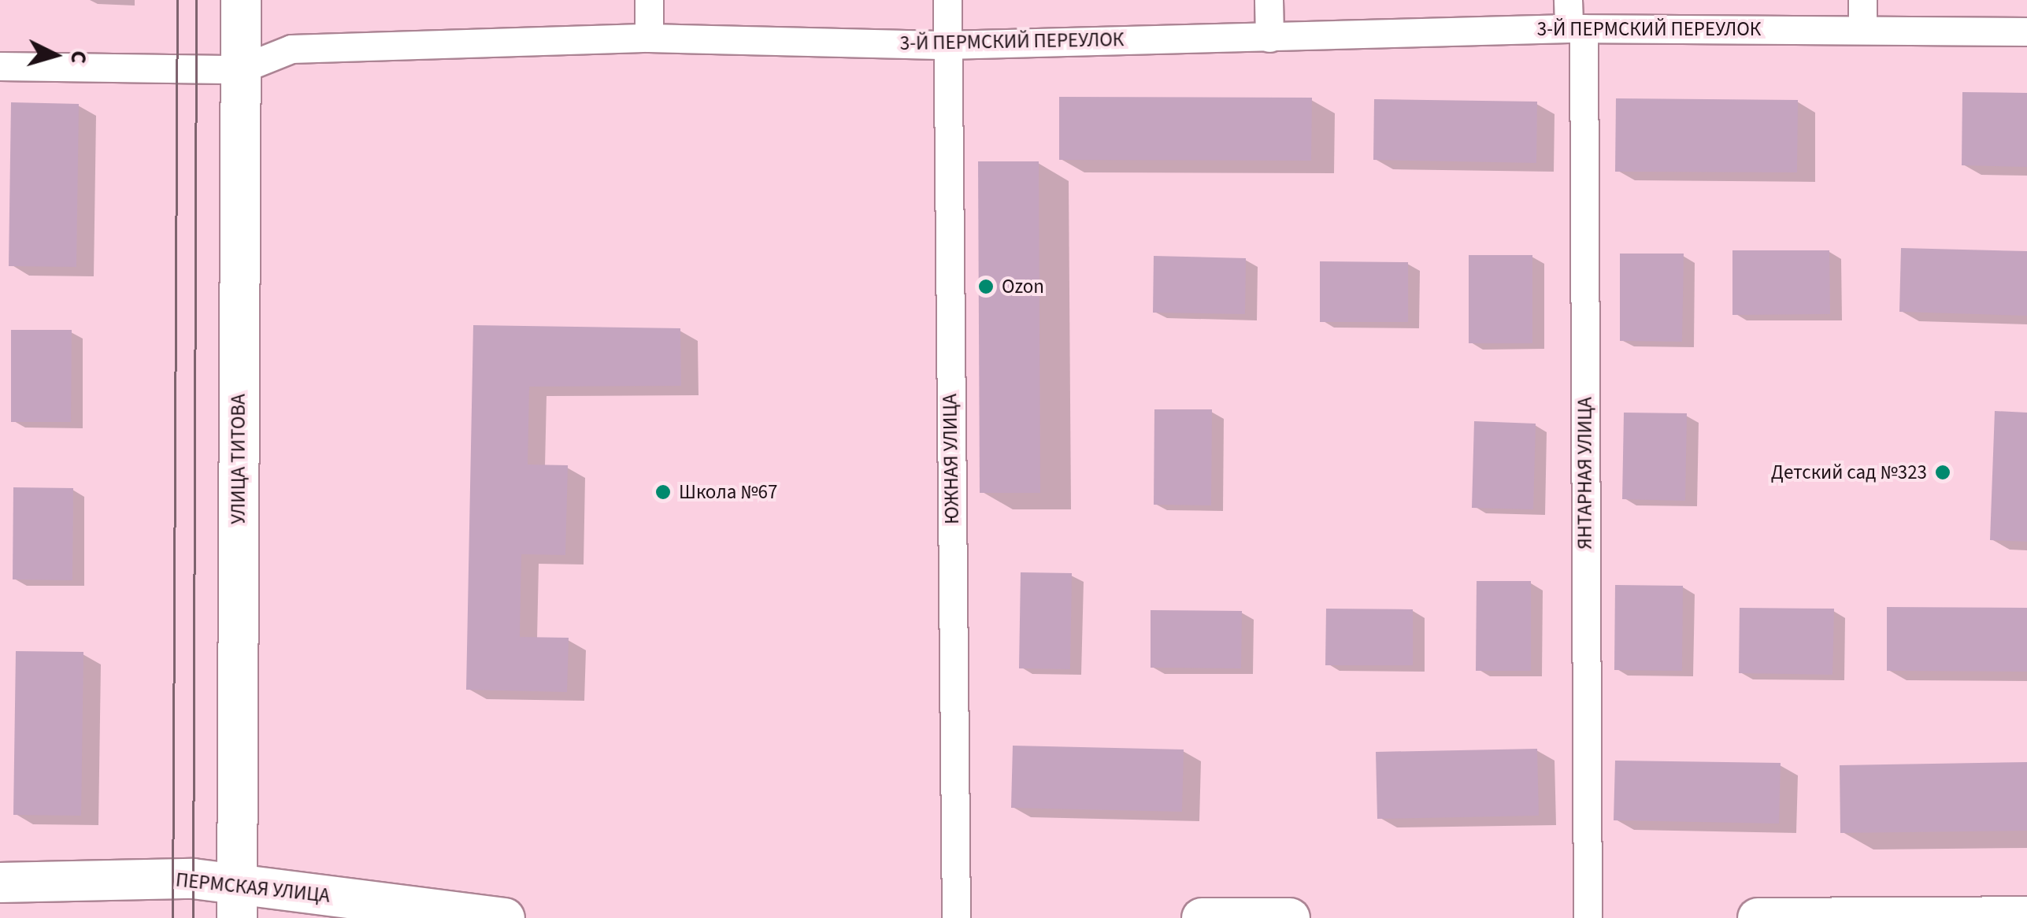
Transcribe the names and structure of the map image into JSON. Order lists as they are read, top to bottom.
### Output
{
  "streets": {
    "street": [
      "3-Й ПЕРМСКИЙ ПЕРЕУЛОК",
      "УЛИЦА ТИТОВА",
      "ЮЖНАЯ УЛИЦА",
      "ЯНТАРНАЯ УЛИЦА",
      "ПЕРМСКАЯ УЛИЦА"
    ]
  },
  "crossings": [
    ["3-Й ПЕРМСКИЙ ПЕРЕУЛОК", "УЛИЦА ТИТОВА"],
    ["3-Й ПЕРМСКИЙ ПЕРЕУЛОК", "ЮЖНАЯ УЛИЦА"],
    ["3-Й ПЕРМСКИЙ ПЕРЕУЛОК", "ЯНТАРНАЯ УЛИЦА"],
    ["УЛИЦА ТИТОВА", "ПЕРМСКАЯ УЛИЦА"]
  ],
  "places": ["Ozon", "Детский сад №323", "Школа №67"],
  "north": "right"
}
